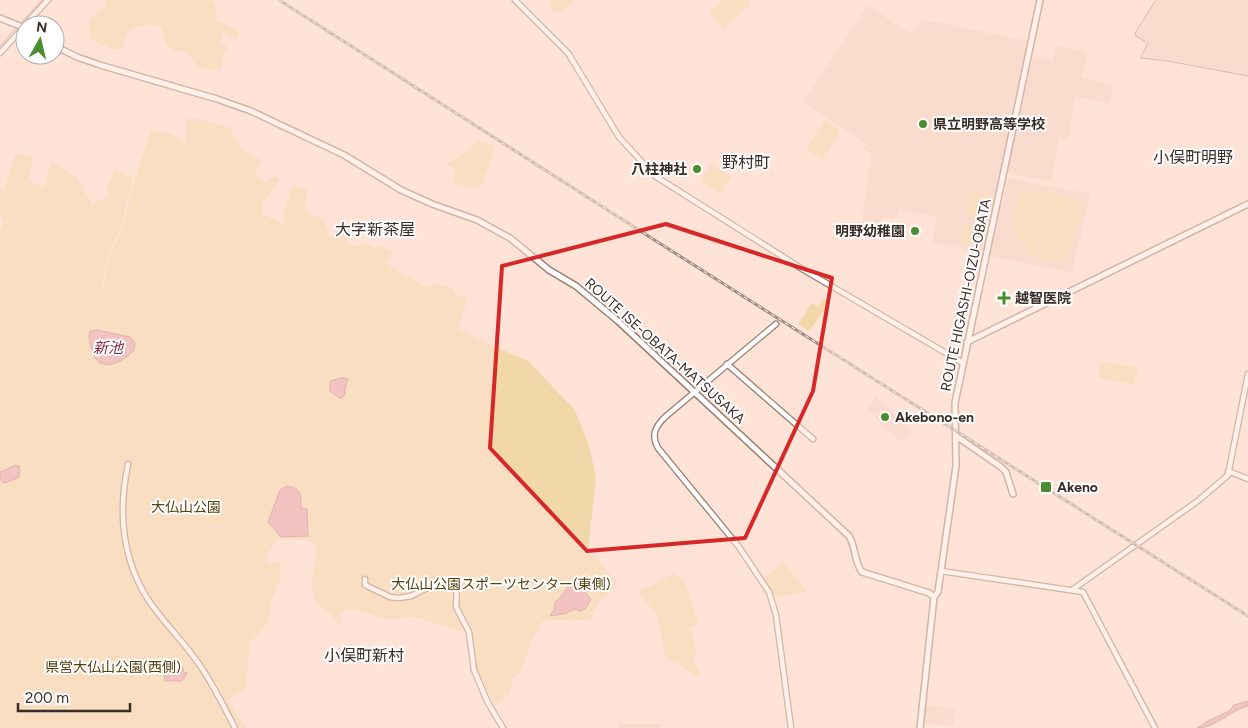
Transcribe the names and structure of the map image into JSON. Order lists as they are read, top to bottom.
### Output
{
  "streets": {
    "main road": ["ROUTE HIGASHI-OIZU-OBATA", "ROUTE ISE-OBATA-MATSUSAKA"]
  },
  "crossings": [
    ["ROUTE HIGASHI-OIZU-OBATA", "ROUTE ISE-OBATA-MATSUSAKA"]
  ],
  "districts": [
    "小俣町明野",
    "野村町",
    "大字新茶屋",
    "小俣町新村"
  ],
  "water": ["新池"],
  "parks": ["大仏山公園", "大仏山公園スポーツセンター(東側)", "県営大仏山公園(西側)"],
  "places": {
    "other": [
      "県立明野高等学校",
      "八柱神社",
      "明野幼稚園",
      "Akebono-en"
    ],
    "health": ["越智医院"],
    "transit": ["Akeno"]
  },
  "scale_bar": "200 m",
  "north": "top"
}
